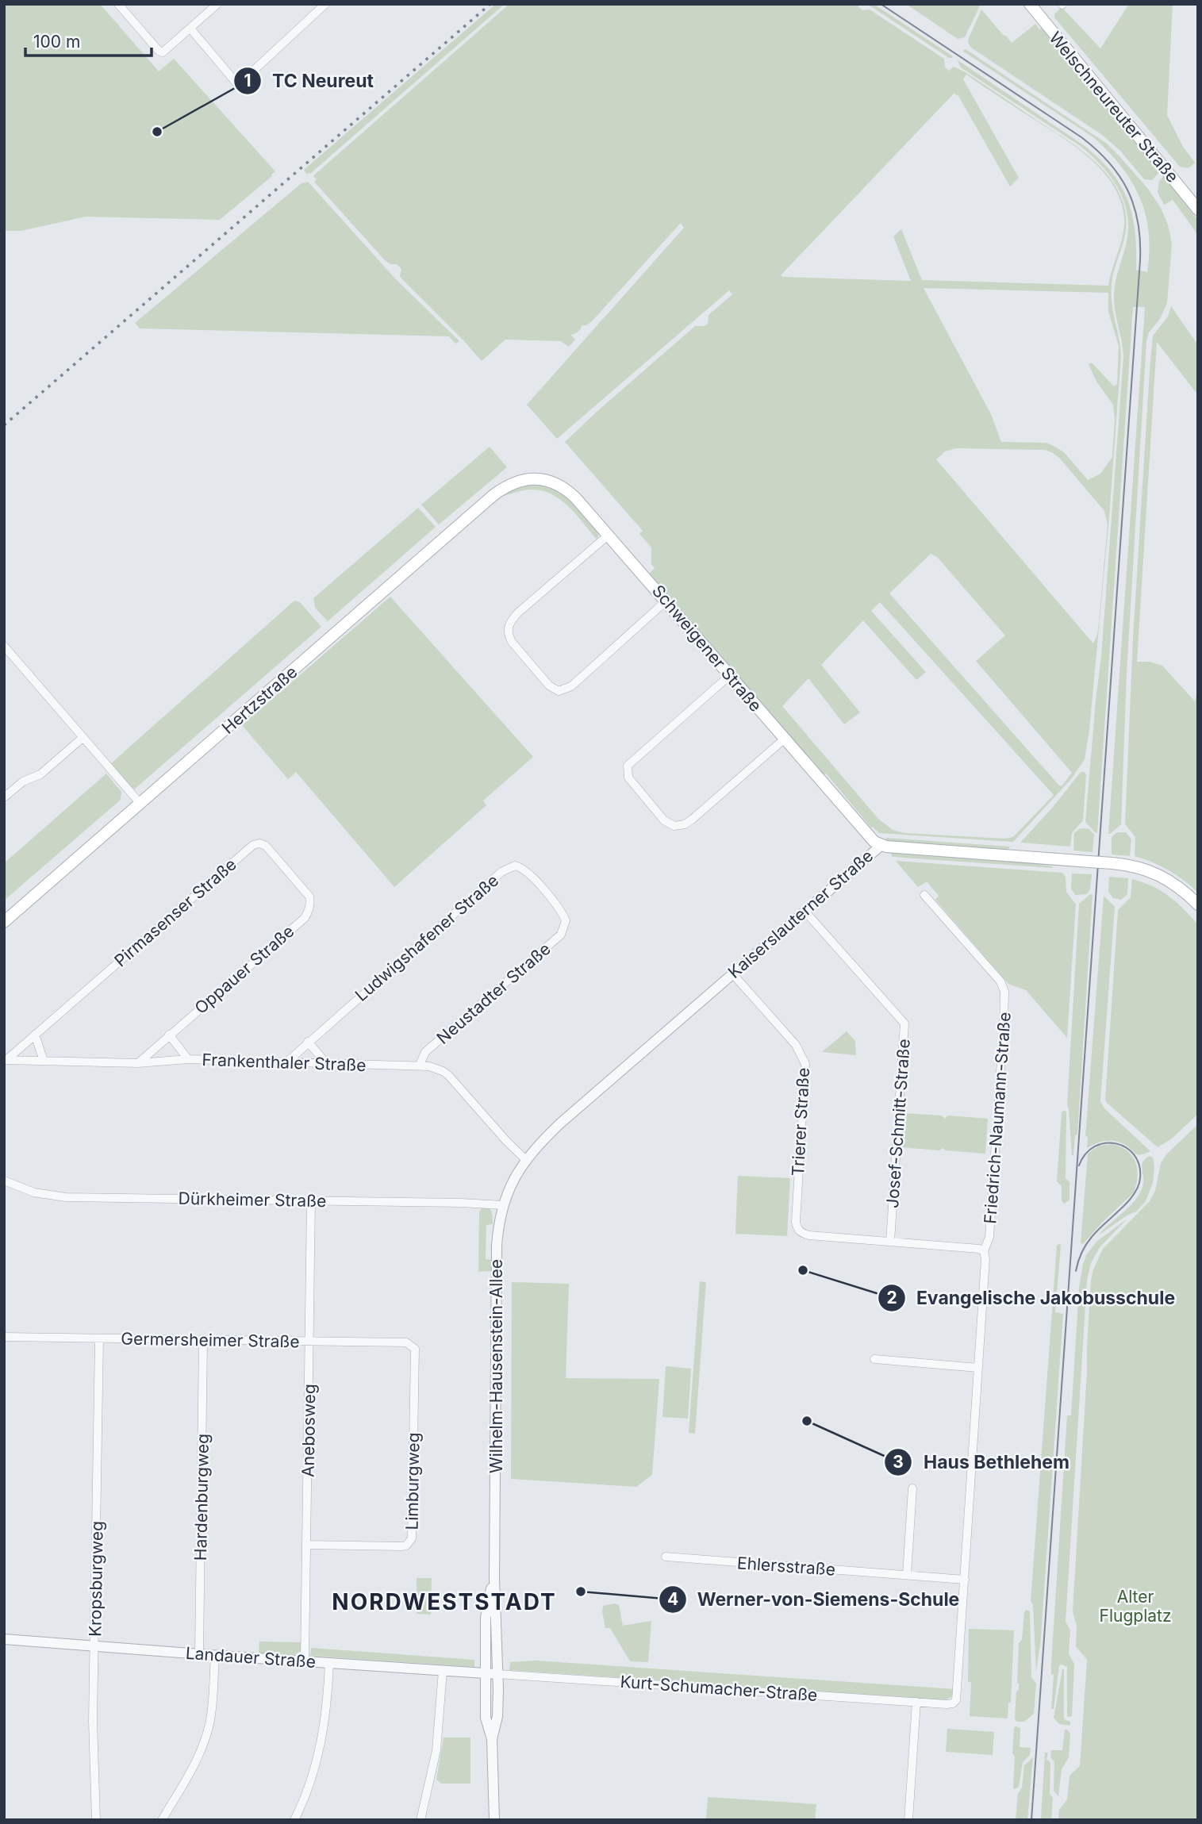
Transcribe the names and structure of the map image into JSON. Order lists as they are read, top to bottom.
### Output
{
  "streets": {
    "main road": [
      "Welschneureuter Straße",
      "Schweigener Straße",
      "Hertzstraße",
      "Kaiserslauterner Straße"
    ],
    "street": [
      "Pirmasenser Straße",
      "Ludwigshafener Straße",
      "Oppauer Straße",
      "Neustadter Straße",
      "Frankenthaler Straße",
      "Friedrich-Naumann-Straße",
      "Trierer Straße",
      "Josef-Schmitt-Straße",
      "Dürkheimer Straße",
      "Germersheimer Straße",
      "Wilhelm-Hausenstein-Allee",
      "Anebosweg",
      "Limburgweg",
      "Hardenburgweg",
      "Ehlersstraße",
      "Kropsburgweg",
      "Landauer Straße",
      "Kurt-Schumacher-Straße"
    ]
  },
  "crossings": [
    ["Schweigener Straße", "Hertzstraße"],
    ["Schweigener Straße", "Kaiserslauterner Straße"],
    ["Pirmasenser Straße", "Oppauer Straße"],
    ["Pirmasenser Straße", "Frankenthaler Straße"],
    ["Kaiserslauterner Straße", "Frankenthaler Straße"],
    ["Kaiserslauterner Straße", "Trierer Straße"],
    ["Kaiserslauterner Straße", "Josef-Schmitt-Straße"],
    ["Kaiserslauterner Straße", "Wilhelm-Hausenstein-Allee"],
    ["Ludwigshafener Straße", "Neustadter Straße"],
    ["Ludwigshafener Straße", "Frankenthaler Straße"],
    ["Oppauer Straße", "Frankenthaler Straße"],
    ["Neustadter Straße", "Frankenthaler Straße"],
    ["Frankenthaler Straße", "Wilhelm-Hausenstein-Allee"],
    ["Friedrich-Naumann-Straße", "Ehlersstraße"],
    ["Friedrich-Naumann-Straße", "Kurt-Schumacher-Straße"],
    ["Trierer Straße", "Josef-Schmitt-Straße"],
    ["Dürkheimer Straße", "Wilhelm-Hausenstein-Allee"],
    ["Dürkheimer Straße", "Anebosweg"],
    ["Germersheimer Straße", "Anebosweg"],
    ["Germersheimer Straße", "Limburgweg"],
    ["Germersheimer Straße", "Hardenburgweg"],
    ["Germersheimer Straße", "Kropsburgweg"],
    ["Wilhelm-Hausenstein-Allee", "Landauer Straße"],
    ["Wilhelm-Hausenstein-Allee", "Kurt-Schumacher-Straße"],
    ["Anebosweg", "Limburgweg"],
    ["Anebosweg", "Landauer Straße"],
    ["Hardenburgweg", "Landauer Straße"],
    ["Kropsburgweg", "Landauer Straße"],
    ["Landauer Straße", "Kurt-Schumacher-Straße"]
  ],
  "districts": ["NORDWESTSTADT"],
  "parks": ["Alter Flugplatz"],
  "places": [
    "TC Neureut",
    "Evangelische Jakobusschule",
    "Haus Bethlehem",
    "Werner-von-Siemens-Schule"
  ],
  "scale_bar": "100 m"
}
